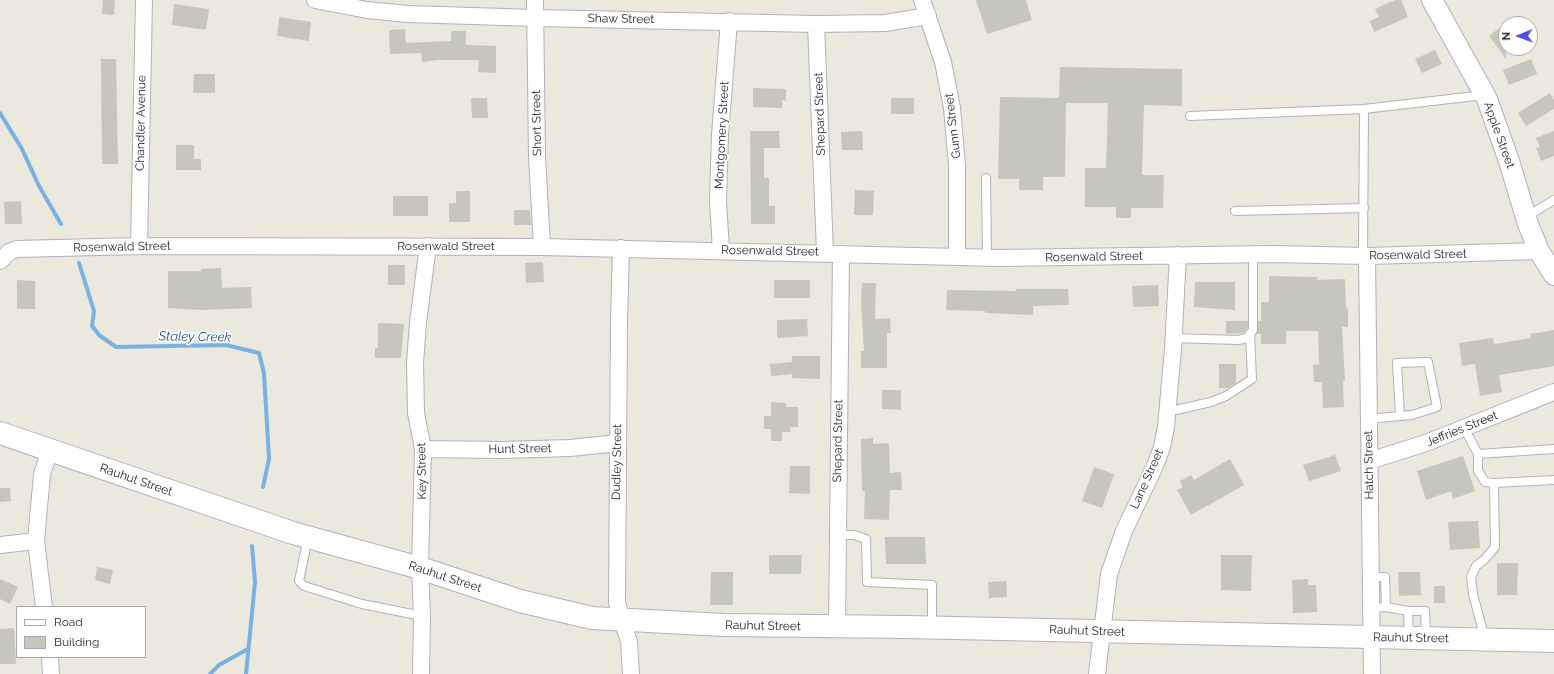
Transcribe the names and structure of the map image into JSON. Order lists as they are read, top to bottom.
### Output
{
  "streets": {
    "main road": ["Rauhut Street"],
    "street": [
      "Shaw Street",
      "Shepard Street",
      "Chandler Avenue",
      "Short Street",
      "Gunn Street",
      "Montgomery Street",
      "Apple Street",
      "Rosenwald Street",
      "Jeffries Street",
      "Hunt Street",
      "Dudley Street",
      "Hatch Street",
      "Key Street",
      "Lane Street"
    ]
  },
  "crossings": [
    ["Shaw Street", "Shepard Street"],
    ["Shaw Street", "Short Street"],
    ["Shaw Street", "Gunn Street"],
    ["Shaw Street", "Montgomery Street"],
    ["Shepard Street", "Rosenwald Street"],
    ["Shepard Street", "Rauhut Street"],
    ["Chandler Avenue", "Rosenwald Street"],
    ["Short Street", "Rosenwald Street"],
    ["Gunn Street", "Rosenwald Street"],
    ["Montgomery Street", "Rosenwald Street"],
    ["Apple Street", "Rosenwald Street"],
    ["Rosenwald Street", "Dudley Street"],
    ["Rosenwald Street", "Hatch Street"],
    ["Rosenwald Street", "Key Street"],
    ["Rosenwald Street", "Lane Street"],
    ["Jeffries Street", "Hatch Street"],
    ["Hunt Street", "Dudley Street"],
    ["Hunt Street", "Key Street"],
    ["Dudley Street", "Rauhut Street"],
    ["Hatch Street", "Rauhut Street"],
    ["Key Street", "Rauhut Street"],
    ["Lane Street", "Rauhut Street"]
  ],
  "water": ["Staley Creek"],
  "legend": ["Road", "Building"],
  "north": "left"
}
